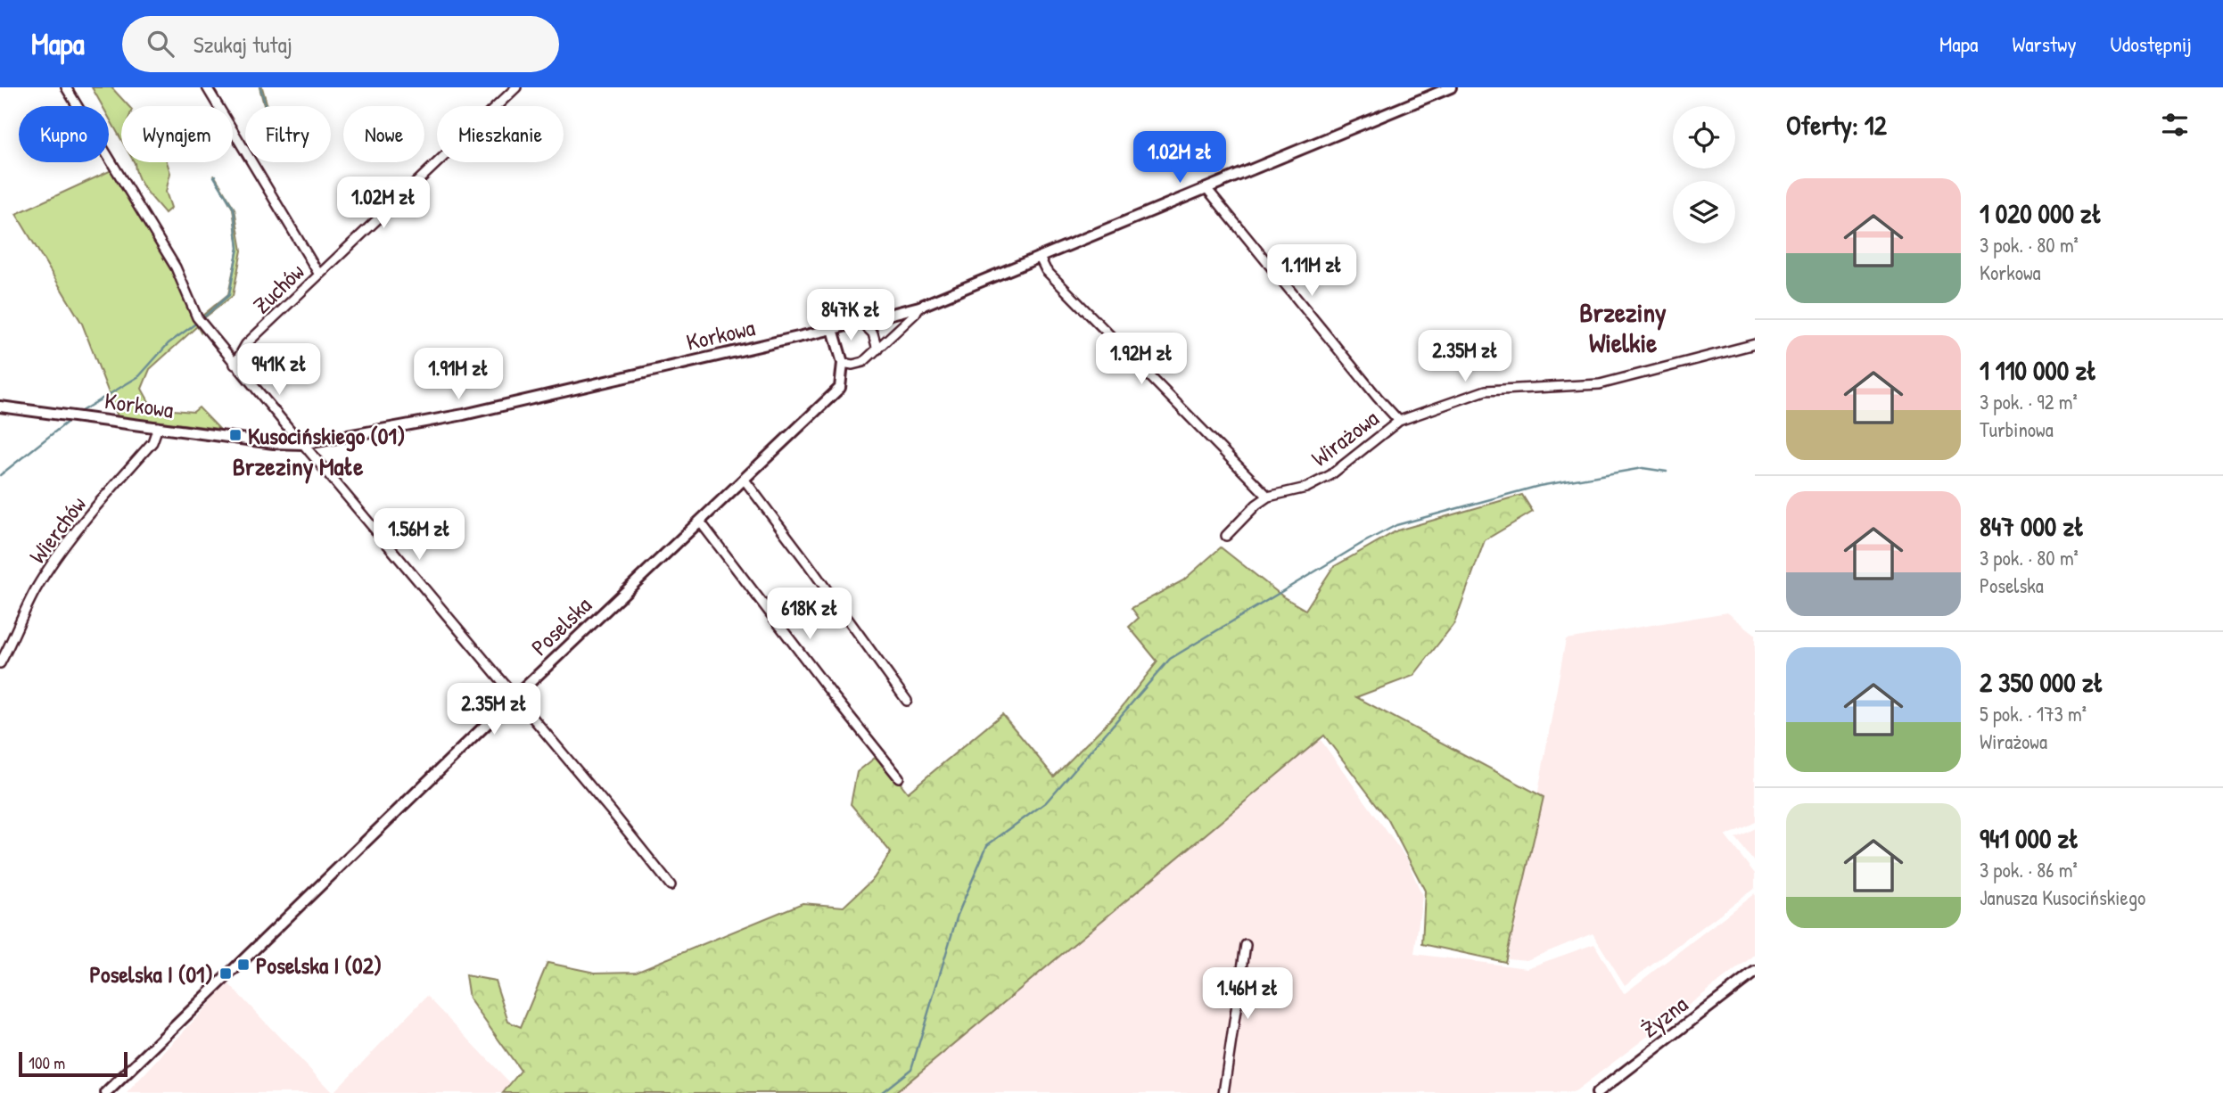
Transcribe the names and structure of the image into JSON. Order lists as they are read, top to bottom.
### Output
{
  "streets": {
    "street": [
      "Zuchów",
      "Korkowa",
      "Wirażowa",
      "Wierchów",
      "Poselska",
      "Żyzna"
    ]
  },
  "crossings": [
    ["Korkowa", "Wierchów"],
    ["Korkowa", "Poselska"]
  ],
  "districts": ["Brzeziny Wielkie", "Brzeziny Małe"],
  "places": {
    "transit": ["Kusocińskiego (01)", "Poselska I (02)", "Poselska I (01)"]
  },
  "scale_bar": "100 m",
  "page": {
    "header": "Mapa",
    "search": "Szukaj tutaj",
    "nav": ["Mapa", "Warstwy", "Udostępnij"],
    "heading": "Oferty: 12",
    "chip": [
      "Kupno",
      "Wynajem",
      "Filtry",
      "Nowe",
      "Mieszkanie"
    ],
    "price": [
      "1.02M zł",
      "1.02M zł",
      "1.11M zł",
      "847K zł",
      "2.35M zł",
      "1.92M zł",
      "941K zł",
      "1.91M zł",
      "1.56M zł",
      "618K zł",
      "2.35M zł",
      "1.46M zł"
    ],
    "list": [
      {
        "name": "1 020 000 zł",
        "note": "3 pok. · 80 m² · Korkowa"
      },
      {
        "name": "1 110 000 zł",
        "note": "3 pok. · 92 m² · Turbinowa"
      },
      {
        "name": "847 000 zł",
        "note": "3 pok. · 80 m² · Poselska"
      },
      {
        "name": "2 350 000 zł",
        "note": "5 pok. · 173 m² · Wirażowa"
      },
      {
        "name": "941 000 zł",
        "note": "3 pok. · 86 m² · Janusza Kusocińskiego"
      }
    ],
    "scale": "100 m"
  }
}
